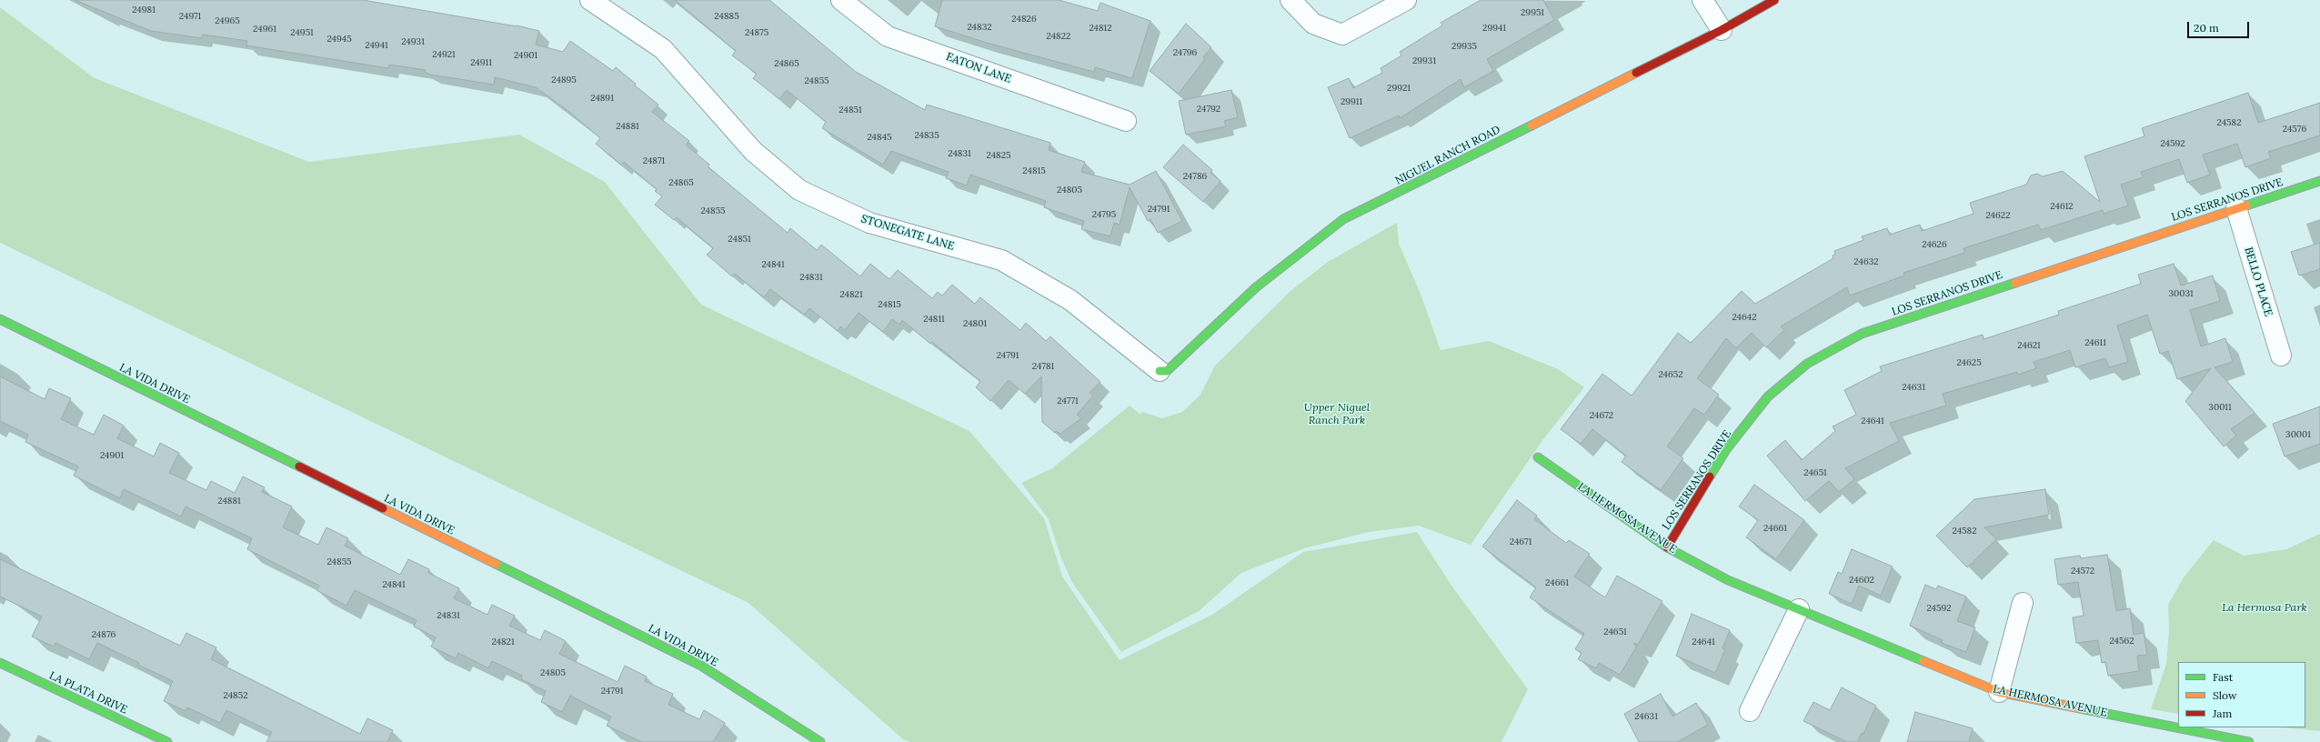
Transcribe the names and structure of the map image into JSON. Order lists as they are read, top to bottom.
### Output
{
  "streets": {
    "street": [
      "EATON LANE",
      "NIGUEL RANCH ROAD",
      "LOS SERRANOS DRIVE",
      "STONEGATE LANE",
      "BELLO PLACE",
      "LA VIDA DRIVE",
      "LA HERMOSA AVENUE",
      "LA PLATA DRIVE"
    ]
  },
  "crossings": [
    ["NIGUEL RANCH ROAD", "STONEGATE LANE"],
    ["LOS SERRANOS DRIVE", "BELLO PLACE"],
    ["LOS SERRANOS DRIVE", "LA HERMOSA AVENUE"]
  ],
  "parks": ["Upper Niguel Ranch Park", "La Hermosa Park"],
  "house_numbers": [
    "24981",
    "29951",
    "24971",
    "24885",
    "24826",
    "24965",
    "24832",
    "24812",
    "29941",
    "24961",
    "24951",
    "24875",
    "24822",
    "24945",
    "24931",
    "24941",
    "29935",
    "24796",
    "24921",
    "24901",
    "29931",
    "24911",
    "24865",
    "24895",
    "24855",
    "29921",
    "24891",
    "29911",
    "24792",
    "24851",
    "24582",
    "24881",
    "24576",
    "24835",
    "24845",
    "24592",
    "24831",
    "24825",
    "24871",
    "24815",
    "24786",
    "24865",
    "24805",
    "24612",
    "24791",
    "24855",
    "24795",
    "24622",
    "24851",
    "24626",
    "24632",
    "24841",
    "24831",
    "30031",
    "24821",
    "24815",
    "24642",
    "24811",
    "24801",
    "24611",
    "24621",
    "24791",
    "24625",
    "24781",
    "24652",
    "24631",
    "24771",
    "30011",
    "24672",
    "24641",
    "30001",
    "24901",
    "24651",
    "24881",
    "24661",
    "24582",
    "24671",
    "24855",
    "24572",
    "24602",
    "24661",
    "24841",
    "24592",
    "24831",
    "24651",
    "24876",
    "24562",
    "24821",
    "24641",
    "24805",
    "24791",
    "24852",
    "24631"
  ],
  "legend": ["Fast", "Slow", "Jam"],
  "scale_bar": "20 m"
}
